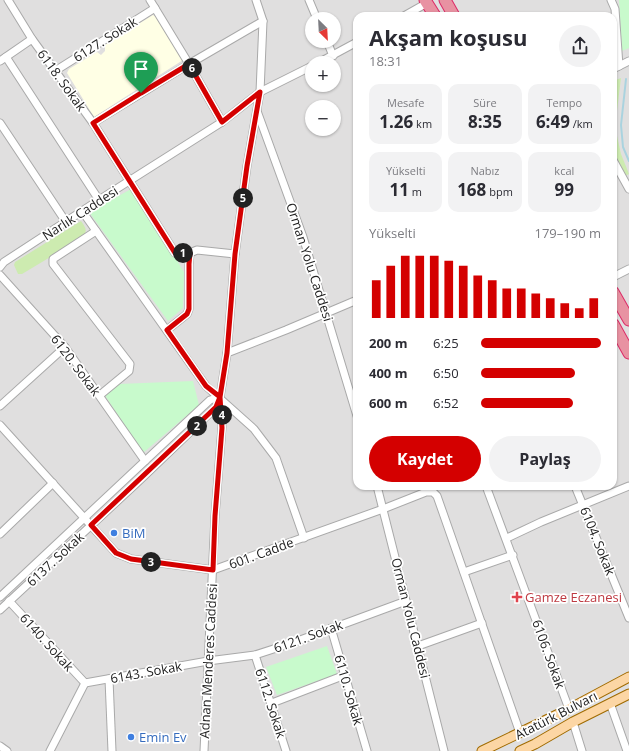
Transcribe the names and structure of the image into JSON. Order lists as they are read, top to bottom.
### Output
{
  "streets": {
    "main road": ["Atatürk Bulvarı"],
    "street": [
      "6127. Sokak",
      "6118. Sokak",
      "Narlık Caddesi",
      "Orman Yolu Caddesi",
      "6120. Sokak",
      "6104. Sokak",
      "601. Cadde",
      "6137. Sokak",
      "6121. Sokak",
      "6140. Sokak",
      "6106. Sokak",
      "Adnan Menderes Caddesi",
      "6143. Sokak",
      "6110. Sokak",
      "6112. Sokak"
    ]
  },
  "crossings": [
    ["6127. Sokak", "6118. Sokak"],
    ["6118. Sokak", "Narlık Caddesi"],
    ["Narlık Caddesi", "Adnan Menderes Caddesi"],
    ["Orman Yolu Caddesi", "601. Cadde"],
    ["Orman Yolu Caddesi", "6121. Sokak"],
    ["Orman Yolu Caddesi", "Adnan Menderes Caddesi"],
    ["6120. Sokak", "6137. Sokak"],
    ["601. Cadde", "6137. Sokak"],
    ["601. Cadde", "Adnan Menderes Caddesi"],
    ["6137. Sokak", "6140. Sokak"],
    ["6137. Sokak", "Adnan Menderes Caddesi"],
    ["6121. Sokak", "Adnan Menderes Caddesi"],
    ["6121. Sokak", "6143. Sokak"],
    ["6121. Sokak", "6110. Sokak"],
    ["6121. Sokak", "6112. Sokak"],
    ["6140. Sokak", "6143. Sokak"],
    ["6106. Sokak", "Atatürk Bulvarı"],
    ["Adnan Menderes Caddesi", "6143. Sokak"]
  ],
  "places": {
    "other": ["BiM", "Emin Ev"],
    "health": ["Gamze Eczanesi"]
  },
  "north": "bottom right",
  "page": {
    "map_buttons": ["+", "−"],
    "heading": ["Akşam koşusu", "18:31"],
    "pins": [
      "6",
      "5",
      "1",
      "4",
      "2",
      "3"
    ],
    "stats": [
      ["Mesafe", "1.26 km"],
      ["Süre", "8:35"],
      ["Tempo", "6:49 /km"],
      ["Yükselti", "11 m"],
      ["Nabız", "168 bpm"],
      ["kcal", "99"]
    ],
    "chart": ["Yükselti", "179–190 m"],
    "list": [
      {
        "name": "200 m",
        "note": "6:25"
      },
      {
        "name": "400 m",
        "note": "6:50"
      },
      {
        "name": "600 m",
        "note": "6:52"
      }
    ],
    "buttons": ["Kaydet", "Paylaş"]
  }
}
